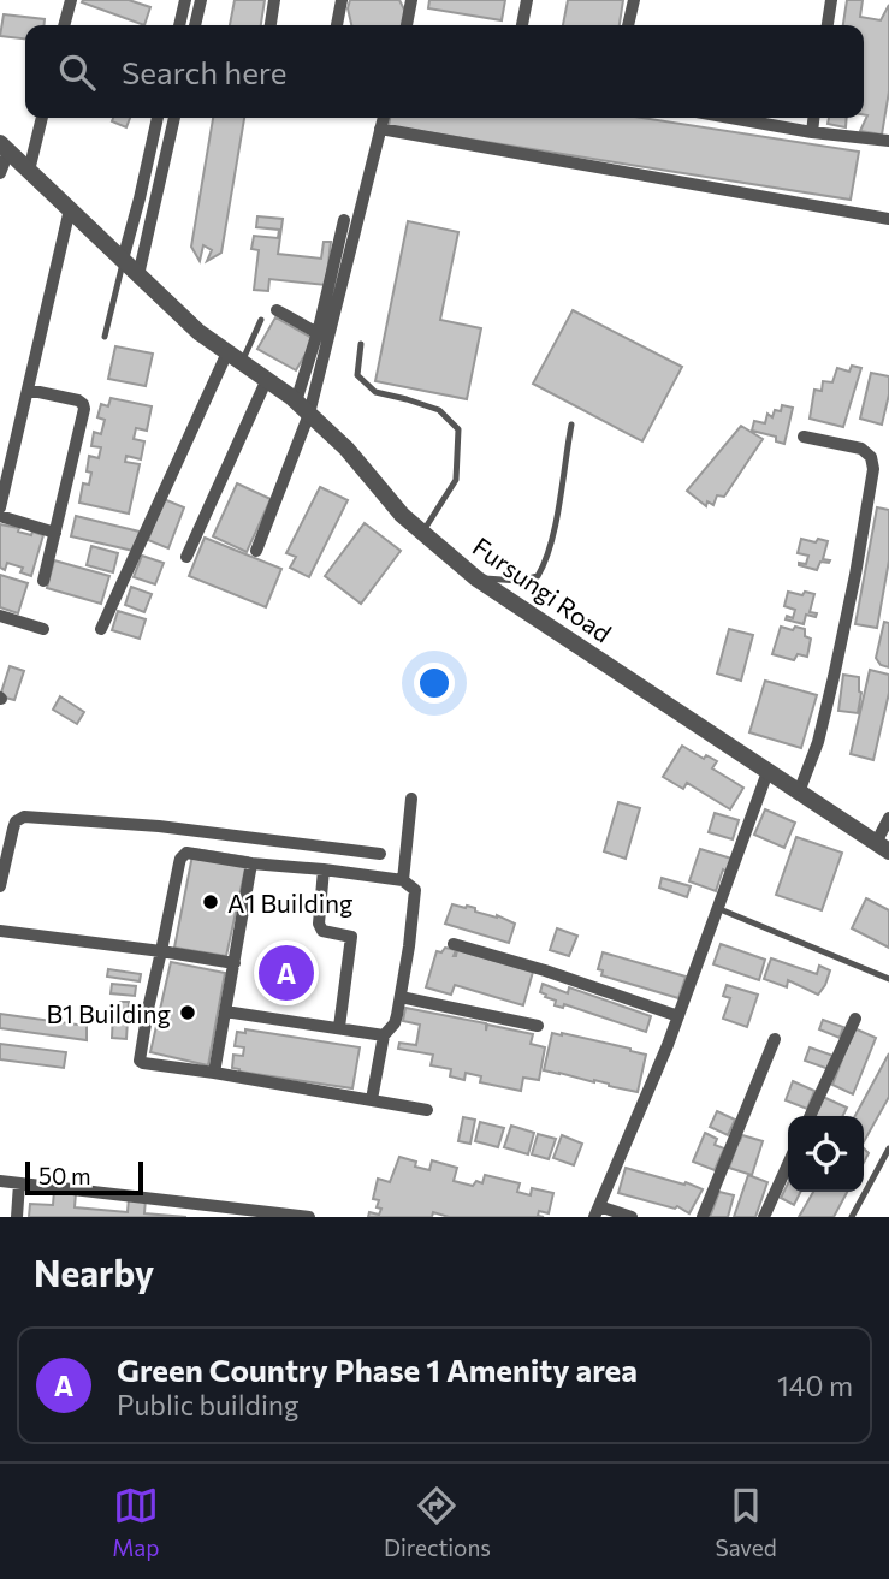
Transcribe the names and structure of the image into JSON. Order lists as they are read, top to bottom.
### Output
{
  "streets": {
    "street": ["Fursungi Road"]
  },
  "places": ["A1 Building", "B1 Building"],
  "scale_bar": "50 m",
  "page": {
    "search": "Search here",
    "pins": "A",
    "scale": "50 m",
    "heading": "Nearby",
    "list": [
      {
        "mark": "A",
        "name": "Green Country Phase 1 Amenity area",
        "note": "Public building",
        "value": "140 m"
      }
    ],
    "nav": ["Map", "Directions", "Saved"]
  }
}
